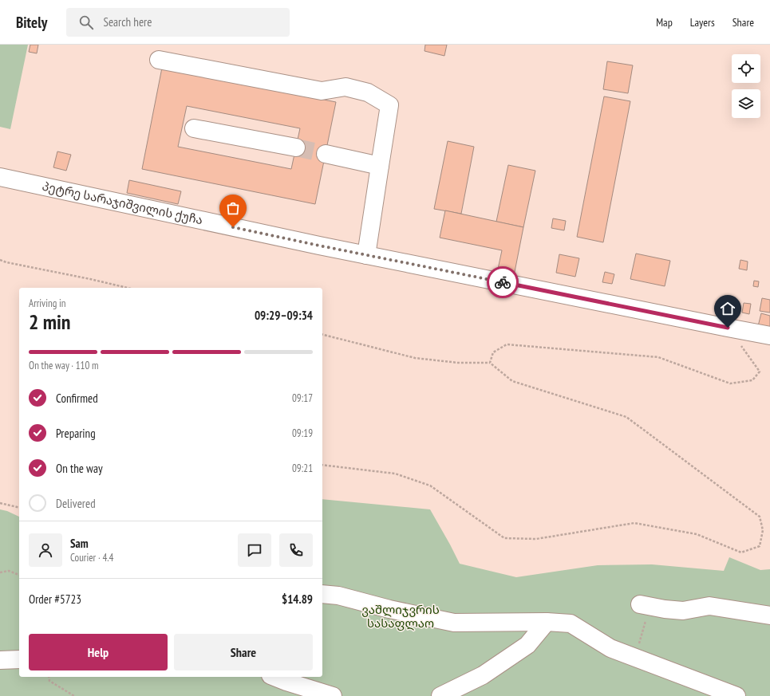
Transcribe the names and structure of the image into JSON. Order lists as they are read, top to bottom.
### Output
{
  "streets": {
    "lane": ["პეტრე სარაჯიშვილის ქუჩა"]
  },
  "parks": ["ვაშლიჯვრის სასაფლაო"],
  "page": {
    "header": "Bitely",
    "search": "Search here",
    "nav": ["Map", "Layers", "Share"],
    "heading": ["2 min", "Arriving in", "09:29–09:34"],
    "panel": [
      "Sam",
      "Courier · 4.4",
      "Order #5723",
      "$14.89"
    ],
    "bar": "On the way · 110 m",
    "list": [
      ["Confirmed", "09:17"],
      ["Preparing", "09:19"],
      ["On the way", "09:21"],
      "Delivered"
    ],
    "buttons": ["Help", "Share"]
  }
}
